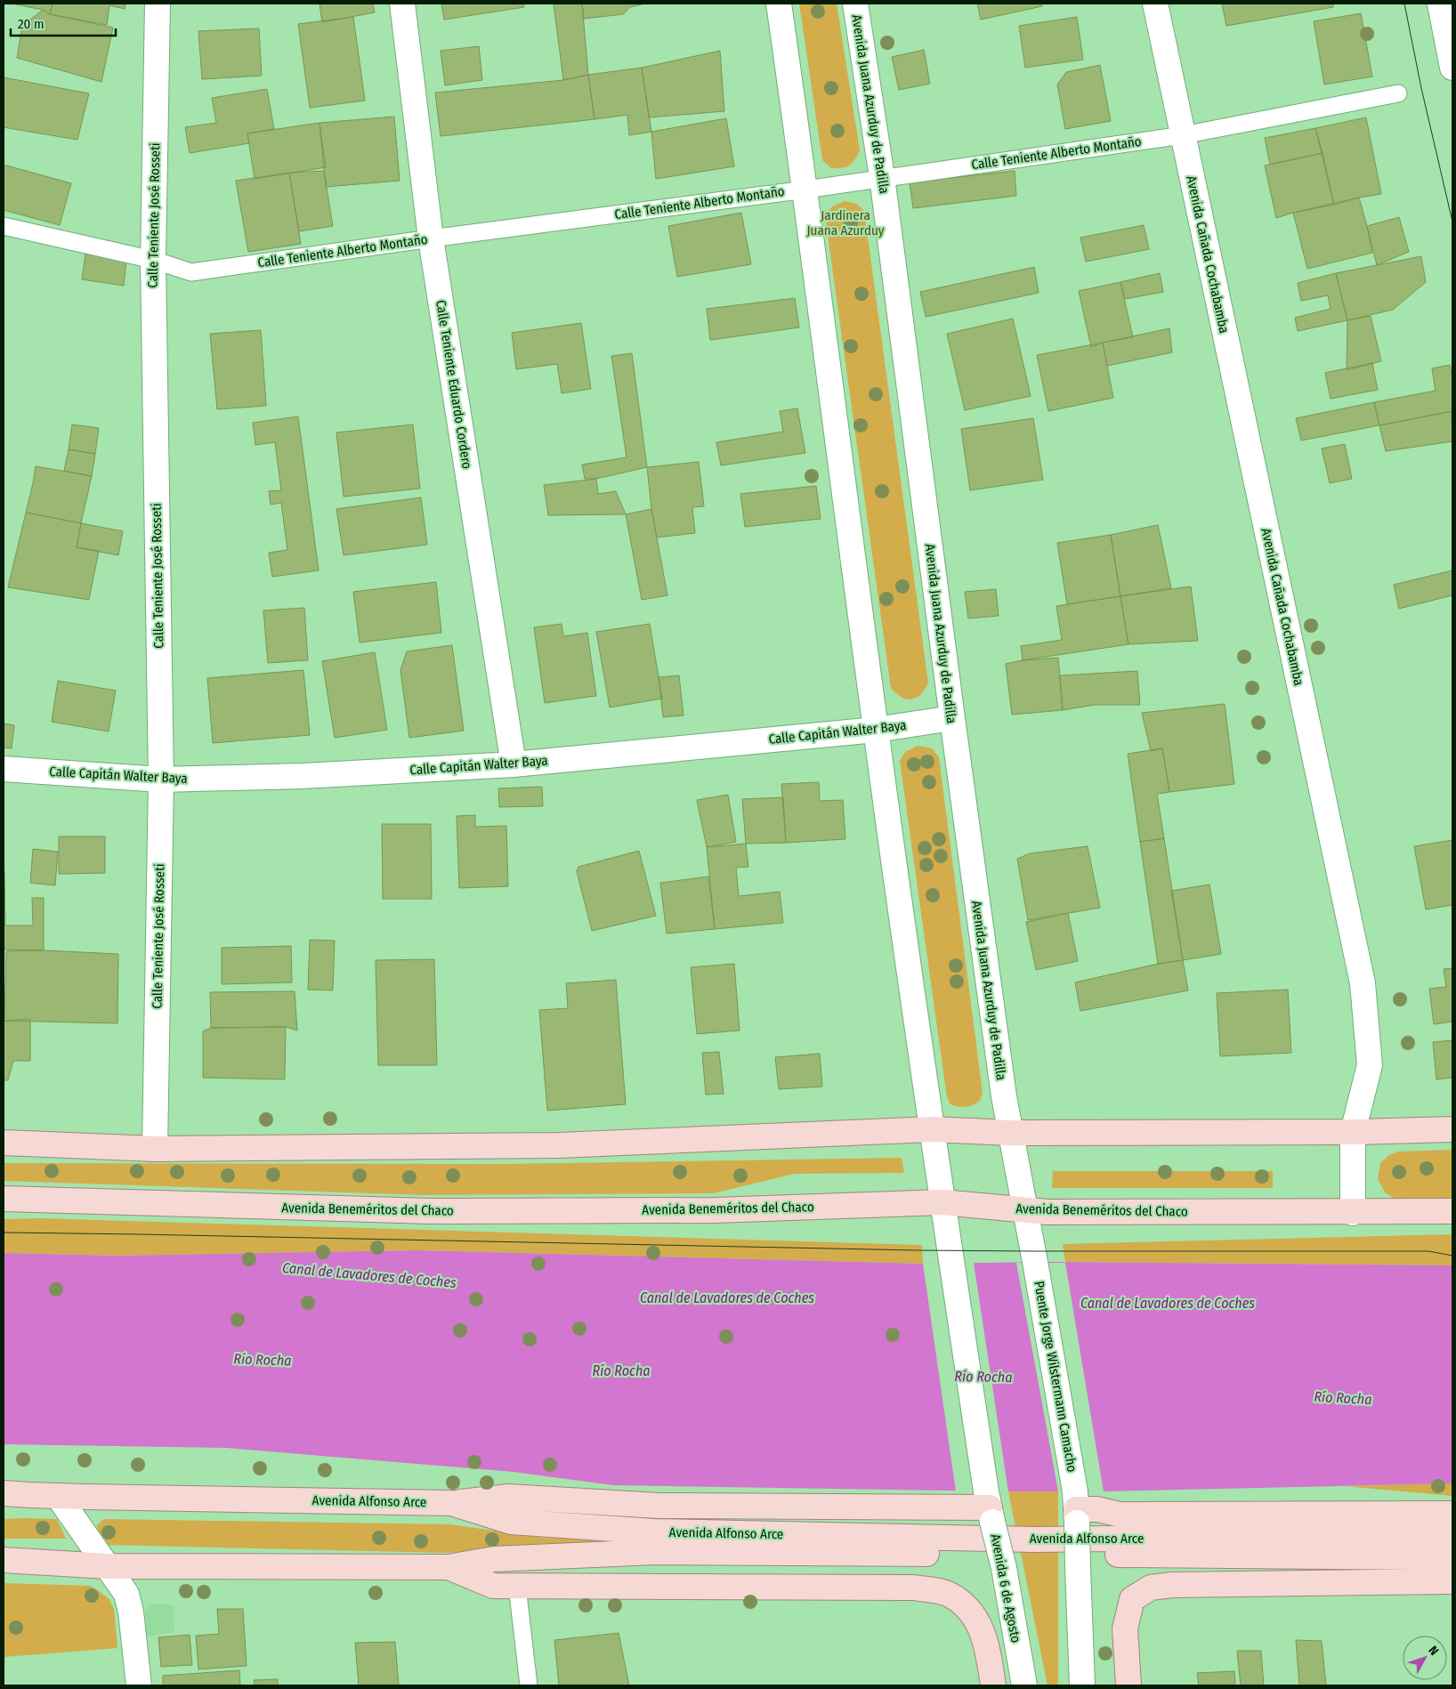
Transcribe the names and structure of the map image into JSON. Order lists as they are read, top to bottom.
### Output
{
  "streets": {
    "main road": ["Avenida Beneméritos del Chaco", "Avenida Alfonso Arce"],
    "street": [
      "Avenida Juana Azurduy de Padilla",
      "Calle Teniente José Rosseti",
      "Avenida Cañada Cochabamba",
      "Calle Teniente Eduardo Cordero",
      "Calle Capitán Walter Baya",
      "Puente Jorge Wilstermann Camacho",
      "Avenida 6 de Agosto"
    ],
    "lane": ["Calle Teniente Alberto Montaño"]
  },
  "crossings": [
    ["Avenida Juana Azurduy de Padilla", "Calle Teniente Alberto Montaño"],
    ["Avenida Juana Azurduy de Padilla", "Calle Capitán Walter Baya"],
    ["Avenida Juana Azurduy de Padilla", "Avenida Beneméritos del Chaco"],
    ["Avenida Juana Azurduy de Padilla", "Puente Jorge Wilstermann Camacho"],
    ["Calle Teniente Alberto Montaño", "Calle Teniente José Rosseti"],
    ["Calle Teniente Alberto Montaño", "Avenida Cañada Cochabamba"],
    ["Calle Teniente Alberto Montaño", "Calle Teniente Eduardo Cordero"],
    ["Calle Teniente José Rosseti", "Calle Capitán Walter Baya"],
    ["Avenida Cañada Cochabamba", "Avenida Beneméritos del Chaco"],
    ["Calle Teniente Eduardo Cordero", "Calle Capitán Walter Baya"]
  ],
  "water": ["Canal de Lavadores de Coches", "Río Rocha"],
  "parks": ["Jardinera Juana Azurduy"],
  "scale_bar": "20 m",
  "north": "top right"
}
